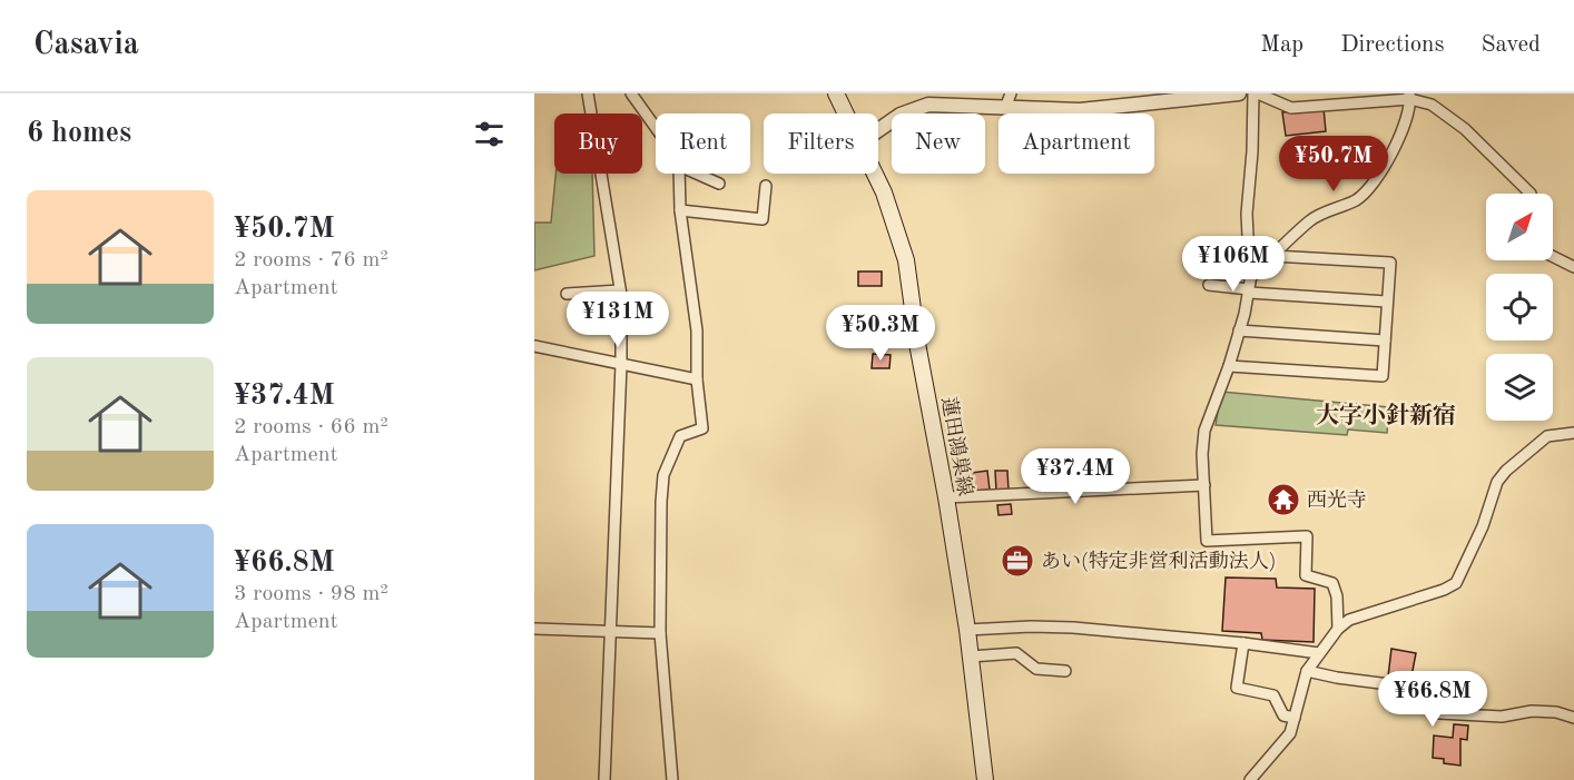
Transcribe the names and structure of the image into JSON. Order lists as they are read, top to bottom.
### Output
{
  "streets": {
    "main road": ["蓮田鴻巣線"]
  },
  "districts": ["大字小針新宿"],
  "places": {
    "temple": ["西光寺"],
    "office": ["あい(特定非営利活動法人)"]
  },
  "north": "top right",
  "page": {
    "header": "Casavia",
    "nav": ["Map", "Directions", "Saved"],
    "heading": "6 homes",
    "chip": [
      "Buy",
      "Rent",
      "Filters",
      "New",
      "Apartment"
    ],
    "price": [
      "¥50.7M",
      "¥106M",
      "¥131M",
      "¥50.3M",
      "¥37.4M",
      "¥66.8M"
    ],
    "list": [
      {
        "name": "¥50.7M",
        "note": "2 rooms · 76 m² · Apartment"
      },
      {
        "name": "¥37.4M",
        "note": "2 rooms · 66 m² · Apartment"
      },
      {
        "name": "¥66.8M",
        "note": "3 rooms · 98 m² · Apartment"
      }
    ]
  }
}
